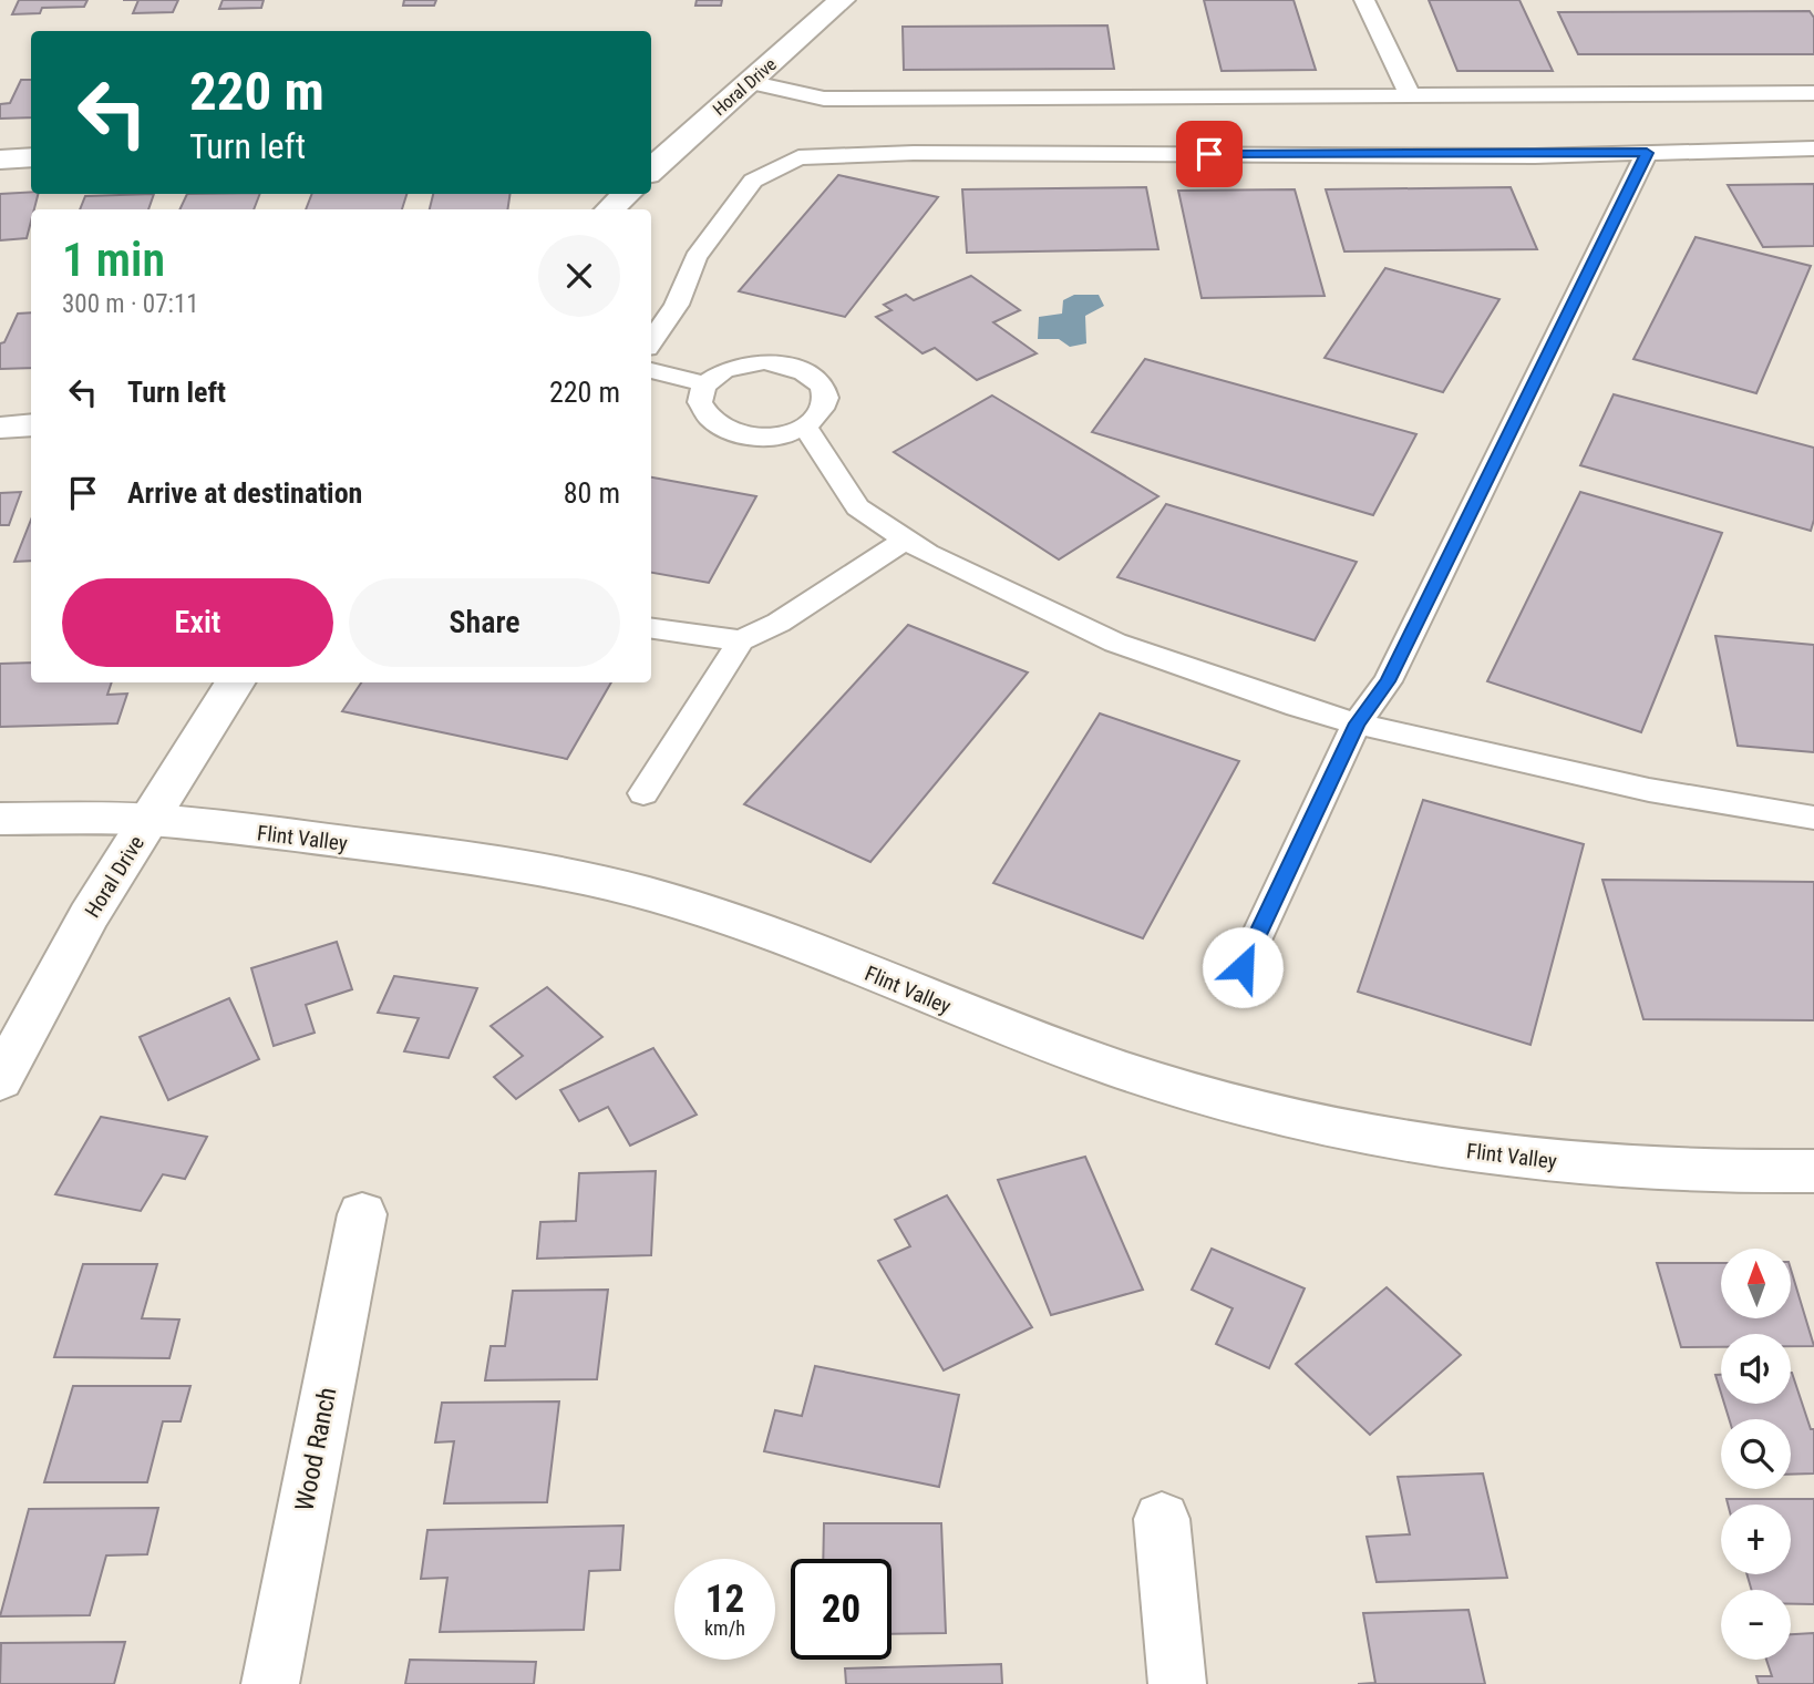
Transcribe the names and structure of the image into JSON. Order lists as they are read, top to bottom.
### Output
{
  "streets": {
    "street": ["Horal Drive", "Flint Valley", "Wood Ranch"]
  },
  "crossings": [
    ["Horal Drive", "Flint Valley"]
  ],
  "north": "top",
  "page": {
    "turn": ["220 m", "Turn left"],
    "heading": ["1 min", "300 m · 07:11"],
    "list": [
      {
        "name": "Turn left",
        "value": "220 m"
      },
      {
        "name": "Arrive at destination",
        "value": "80 m"
      }
    ],
    "buttons": ["Exit", "Share"],
    "map_buttons": ["+", "−"],
    "speed": "12 km/h",
    "limit": "20"
  }
}
